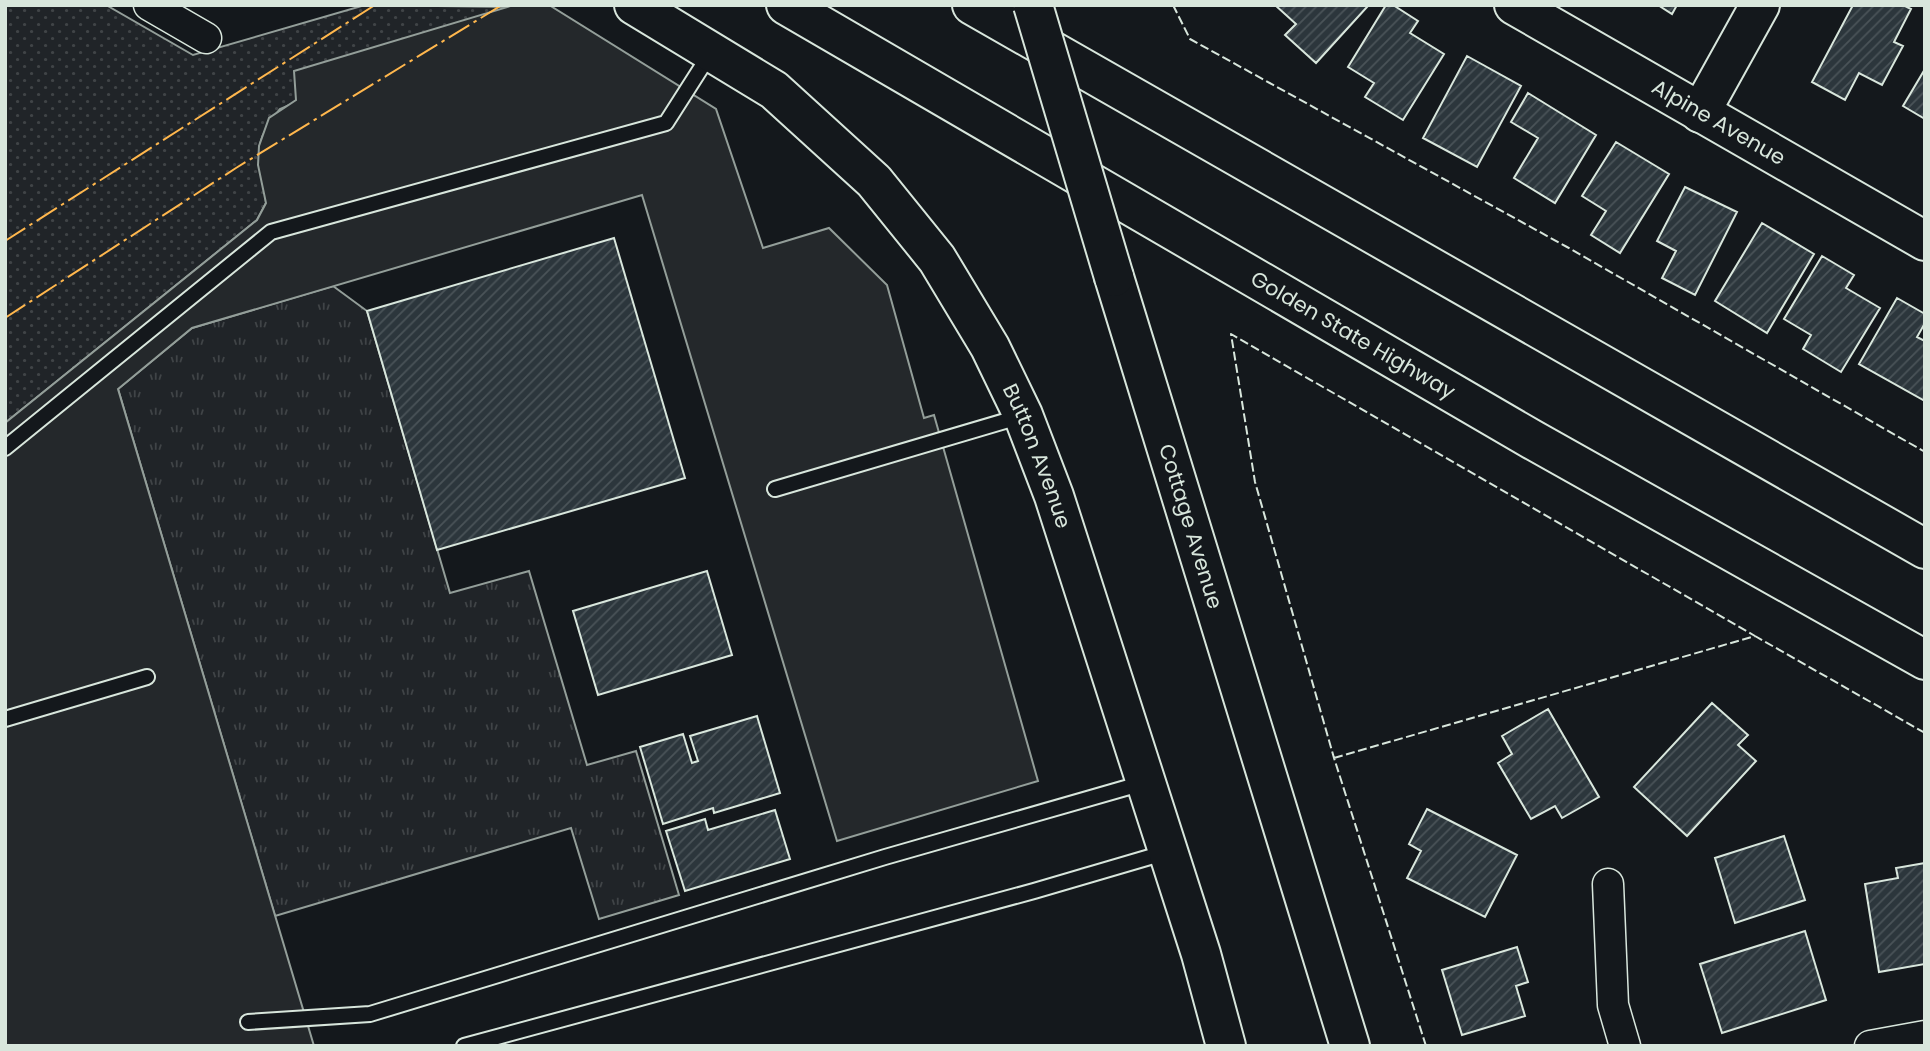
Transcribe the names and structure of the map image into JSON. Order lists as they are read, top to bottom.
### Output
{
  "streets": {
    "main road": [
      "Alpine Avenue",
      "Golden State Highway",
      "Button Avenue",
      "Cottage Avenue"
    ]
  }
}
